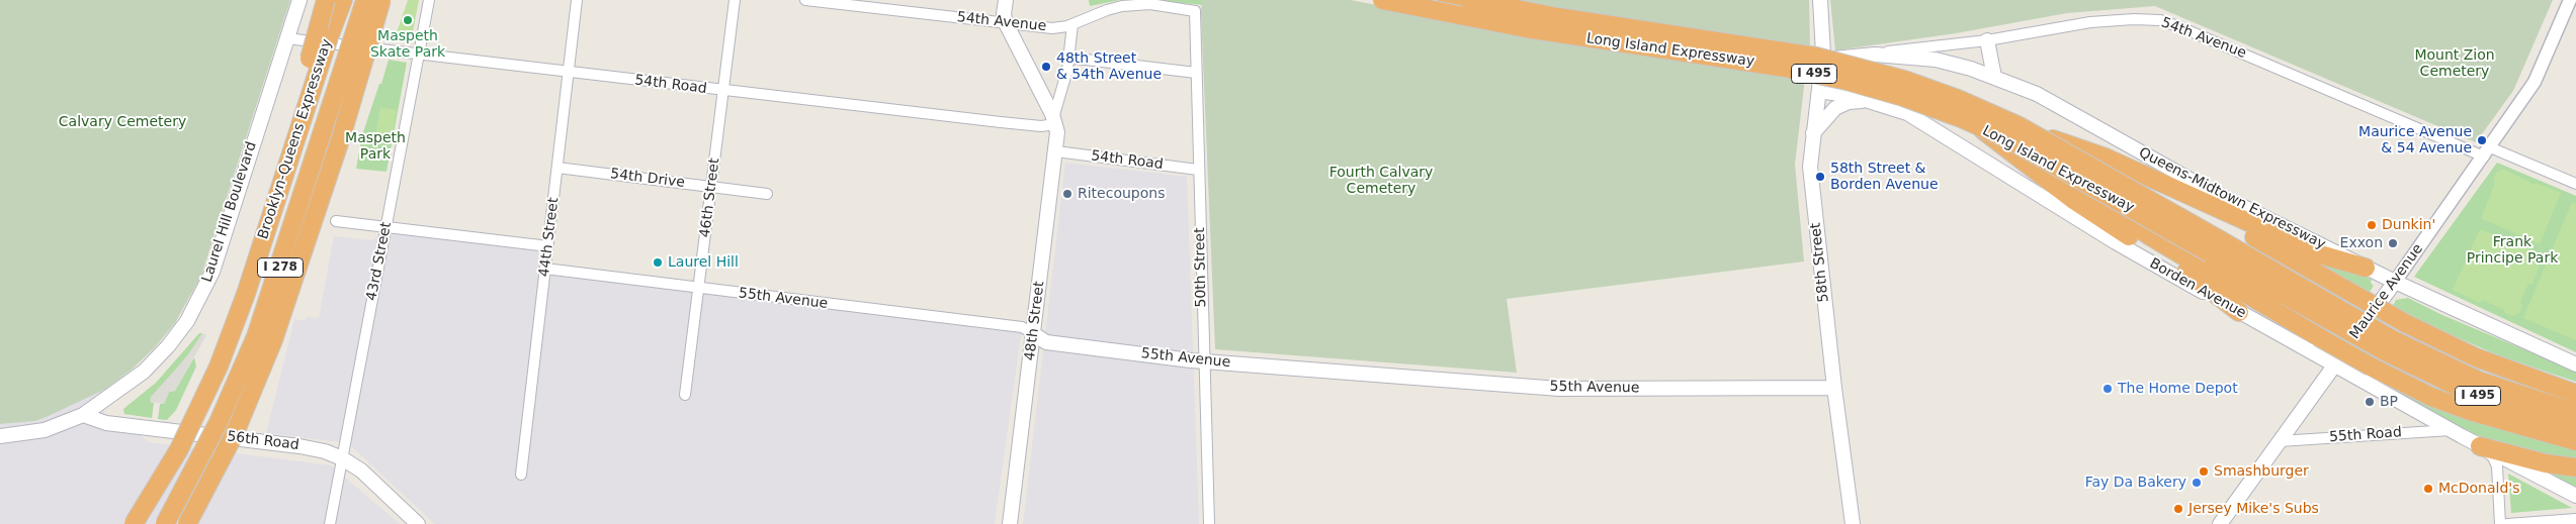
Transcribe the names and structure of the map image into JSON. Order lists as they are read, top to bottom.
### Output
{
  "streets": {
    "highway": [
      "Long Island Expressway",
      "I 495",
      "Brooklyn-Queens Expressway",
      "I 278"
    ],
    "main road": [
      "Queens-Midtown Expressway",
      "Laurel Hill Boulevard",
      "58th Street",
      "Borden Avenue",
      "Maurice Avenue",
      "55th Avenue",
      "48th Street",
      "56th Road"
    ],
    "street": [
      "54th Avenue",
      "54th Road",
      "54th Drive",
      "46th Street",
      "44th Street",
      "43rd Street",
      "50th Street",
      "55th Road"
    ]
  },
  "crossings": [
    ["54th Avenue", "Queens-Midtown Expressway"],
    ["54th Avenue", "50th Street"],
    ["54th Avenue", "Maurice Avenue"],
    ["54th Avenue", "48th Street"],
    ["54th Road", "46th Street"],
    ["54th Road", "Laurel Hill Boulevard"],
    ["54th Road", "44th Street"],
    ["54th Road", "43rd Street"],
    ["54th Road", "50th Street"],
    ["54th Road", "48th Street"],
    ["54th Drive", "46th Street"],
    ["54th Drive", "44th Street"],
    ["46th Street", "55th Avenue"],
    ["Queens-Midtown Expressway", "58th Street"],
    ["Queens-Midtown Expressway", "Maurice Avenue"],
    ["Laurel Hill Boulevard", "56th Road"],
    ["44th Street", "55th Avenue"],
    ["43rd Street", "56th Road"],
    ["58th Street", "Borden Avenue"],
    ["58th Street", "55th Avenue"],
    ["50th Street", "55th Avenue"],
    ["Borden Avenue", "Maurice Avenue"],
    ["Borden Avenue", "55th Road"],
    ["Maurice Avenue", "55th Road"],
    ["55th Avenue", "48th Street"]
  ],
  "parks": [
    "Mount Zion Cemetery",
    "Calvary Cemetery",
    "Maspeth Park",
    "Fourth Calvary Cemetery",
    "Frank Principe Park"
  ],
  "places": [
    "Maspeth Skate Park",
    "48th Street & 54th Avenue",
    "Maurice Avenue & 54 Avenue",
    "58th Street & Borden Avenue",
    "Ritecoupons",
    "Dunkin'",
    "Exxon",
    "Laurel Hill",
    "The Home Depot",
    "BP",
    "Smashburger",
    "Fay Da Bakery",
    "McDonald's",
    "Jersey Mike's Subs"
  ]
}
